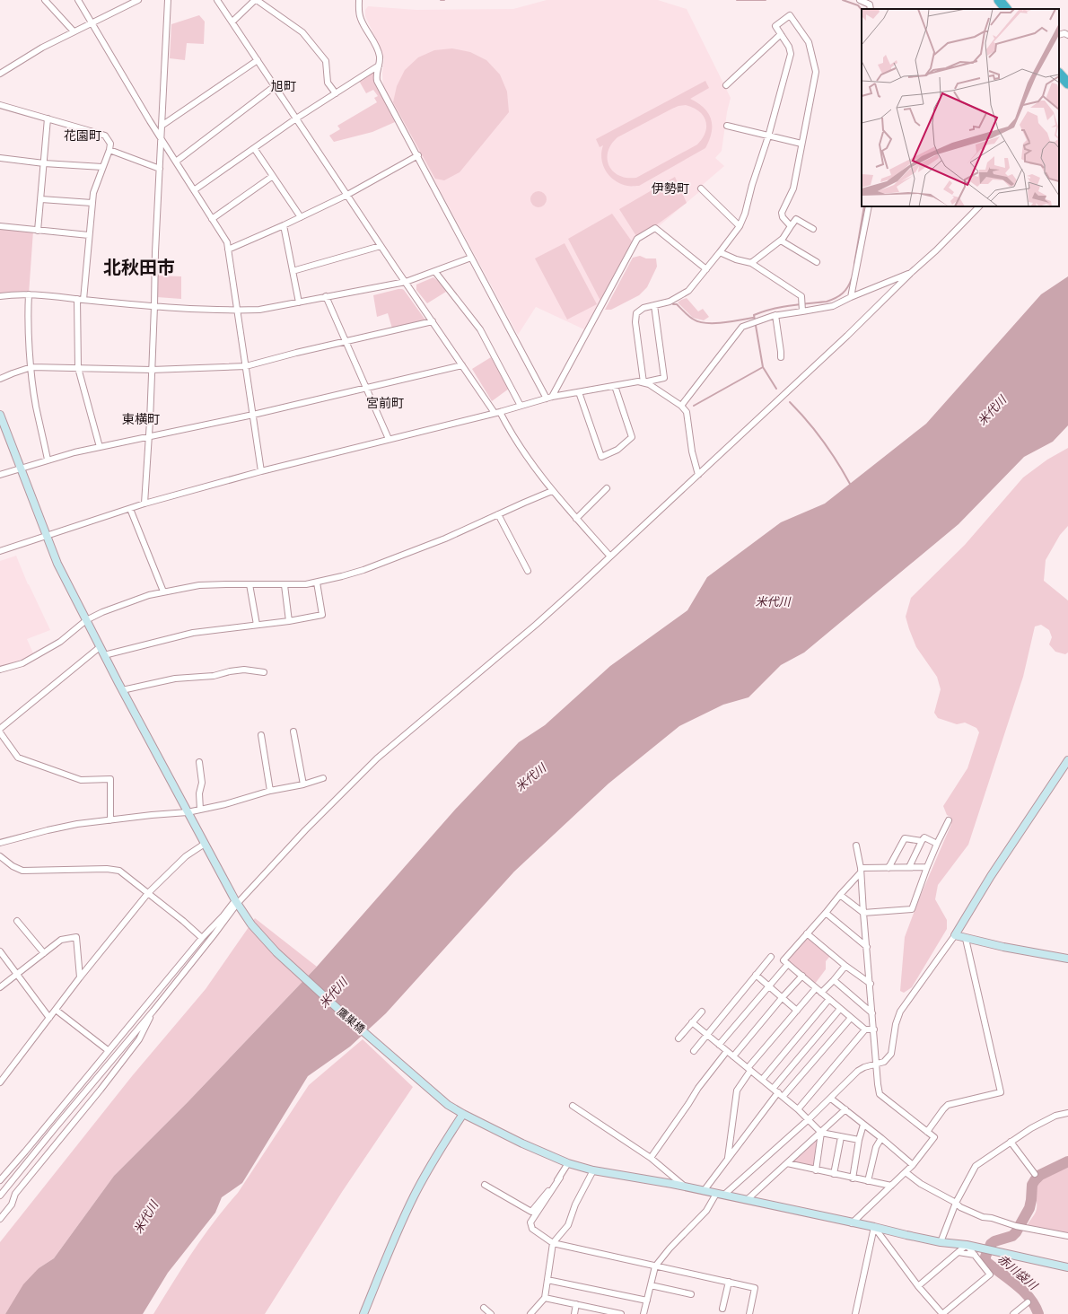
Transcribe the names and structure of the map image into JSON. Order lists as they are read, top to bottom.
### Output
{
  "streets": {
    "street": ["鷹巣橋"]
  },
  "districts": [
    "旭町",
    "花園町",
    "伊勢町",
    "北秋田市",
    "宮前町",
    "東横町"
  ],
  "water": ["米代川", "赤川袋川"]
}
